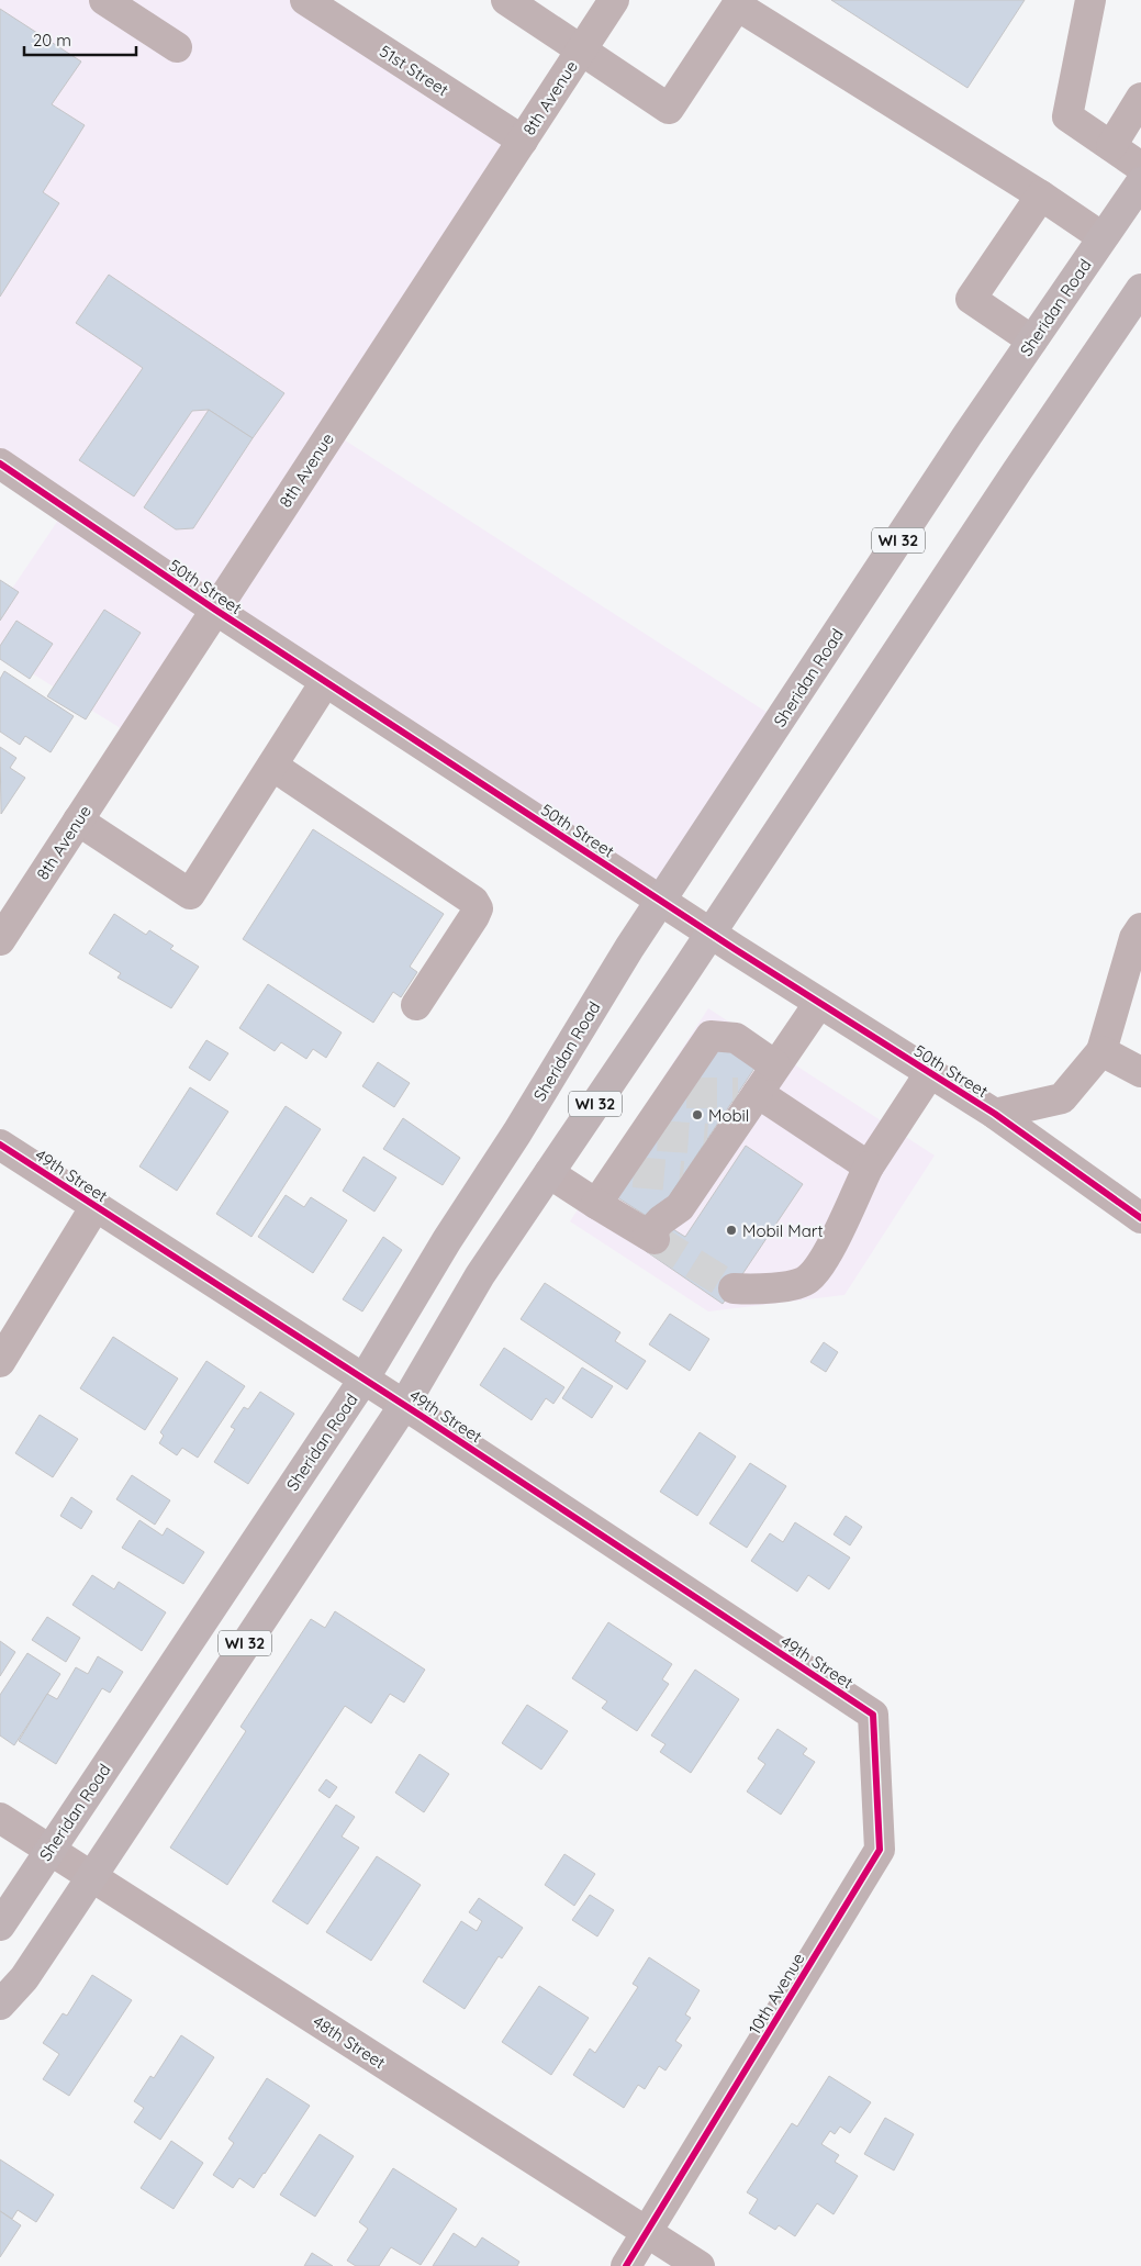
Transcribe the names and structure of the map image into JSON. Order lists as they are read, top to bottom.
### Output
{
  "streets": {
    "main road": ["Sheridan Road", "WI 32"],
    "street": [
      "51st Street",
      "8th Avenue",
      "50th Street",
      "49th Street",
      "10th Avenue",
      "48th Street"
    ]
  },
  "crossings": [
    ["51st Street", "8th Avenue"],
    ["8th Avenue", "50th Street"],
    ["Sheridan Road", "50th Street"],
    ["Sheridan Road", "49th Street"],
    ["Sheridan Road", "48th Street"],
    ["WI 32", "50th Street"],
    ["WI 32", "49th Street"],
    ["WI 32", "48th Street"],
    ["49th Street", "10th Avenue"],
    ["10th Avenue", "48th Street"]
  ],
  "places": ["Mobil", "Mobil Mart"],
  "scale_bar": "20 m"
}
